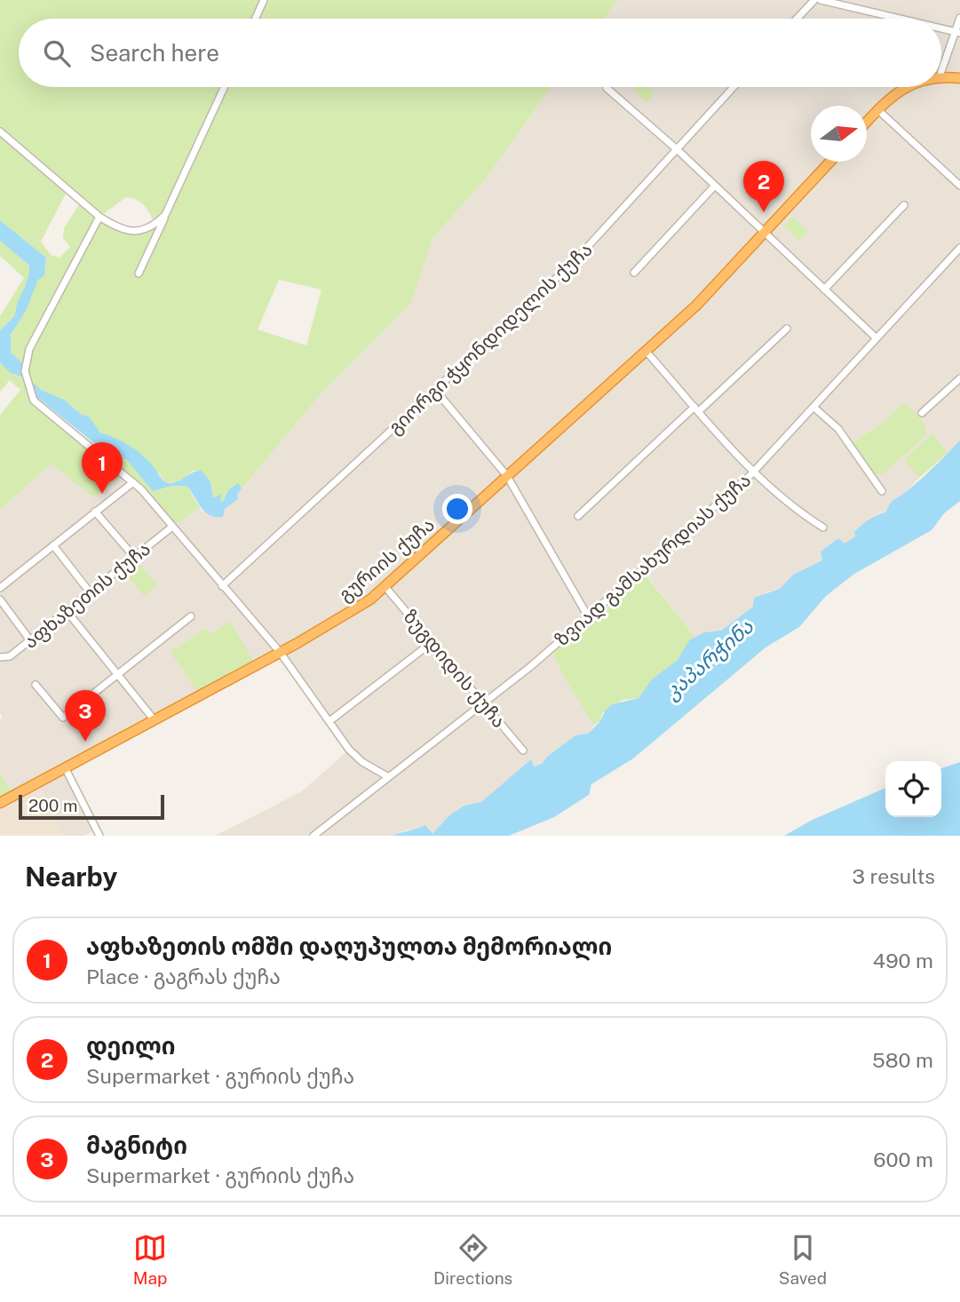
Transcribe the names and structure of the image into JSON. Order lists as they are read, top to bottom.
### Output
{
  "streets": {
    "highway": ["გურიის ქუჩა"],
    "street": [
      "გიორგი ჭყონდიდელის ქუჩა",
      "ზვიად გამსახურდიას ქუჩა",
      "აფხაზეთის ქუჩა",
      "ზუგდიდის ქუჩა"
    ]
  },
  "crossings": [
    ["გურიის ქუჩა", "ზუგდიდის ქუჩა"],
    ["ზვიად გამსახურდიას ქუჩა", "ზუგდიდის ქუჩა"]
  ],
  "water": ["კაპარჭინა"],
  "scale_bar": "200 m",
  "north": "right",
  "page": {
    "search": "Search here",
    "pins": ["2", "1", "3"],
    "scale": "200 m",
    "heading": ["Nearby", "3 results"],
    "list": [
      {
        "mark": "1",
        "name": "აფხაზეთის ომში დაღუპულთა მემორიალი",
        "note": "Place · გაგრას ქუჩა",
        "value": "490 m"
      },
      {
        "mark": "2",
        "name": "დეილი",
        "note": "Supermarket · გურიის ქუჩა",
        "value": "580 m"
      },
      {
        "mark": "3",
        "name": "მაგნიტი",
        "note": "Supermarket · გურიის ქუჩა",
        "value": "600 m"
      }
    ],
    "nav": ["Map", "Directions", "Saved"]
  }
}
